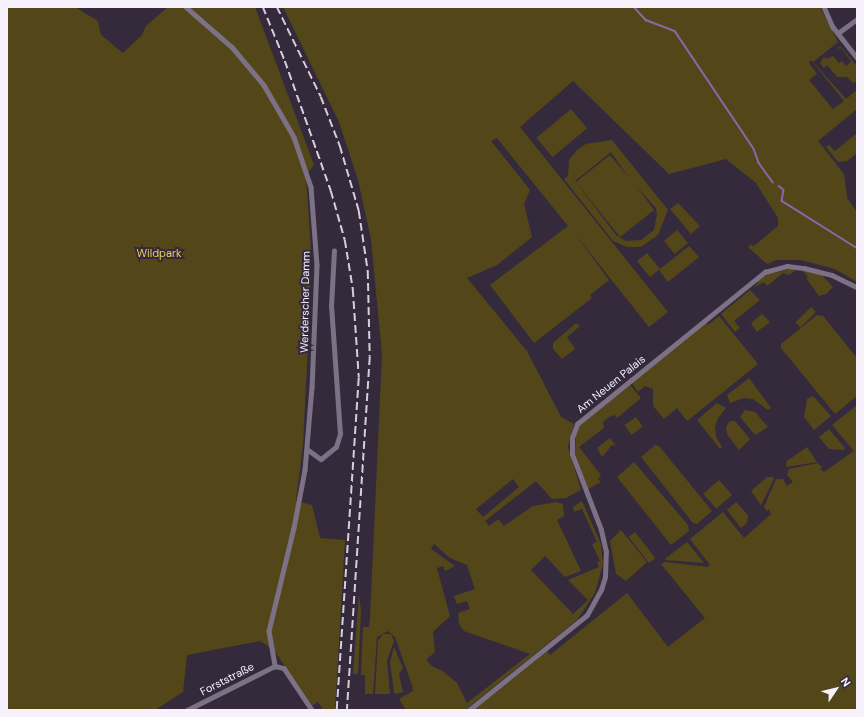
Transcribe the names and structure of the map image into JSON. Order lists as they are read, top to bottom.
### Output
{
  "streets": {
    "street": ["Werderscher Damm", "Am Neuen Palais", "Forststraße"]
  },
  "crossings": [
    ["Werderscher Damm", "Forststraße"]
  ],
  "parks": ["Wildpark"],
  "north": "top right"
}
